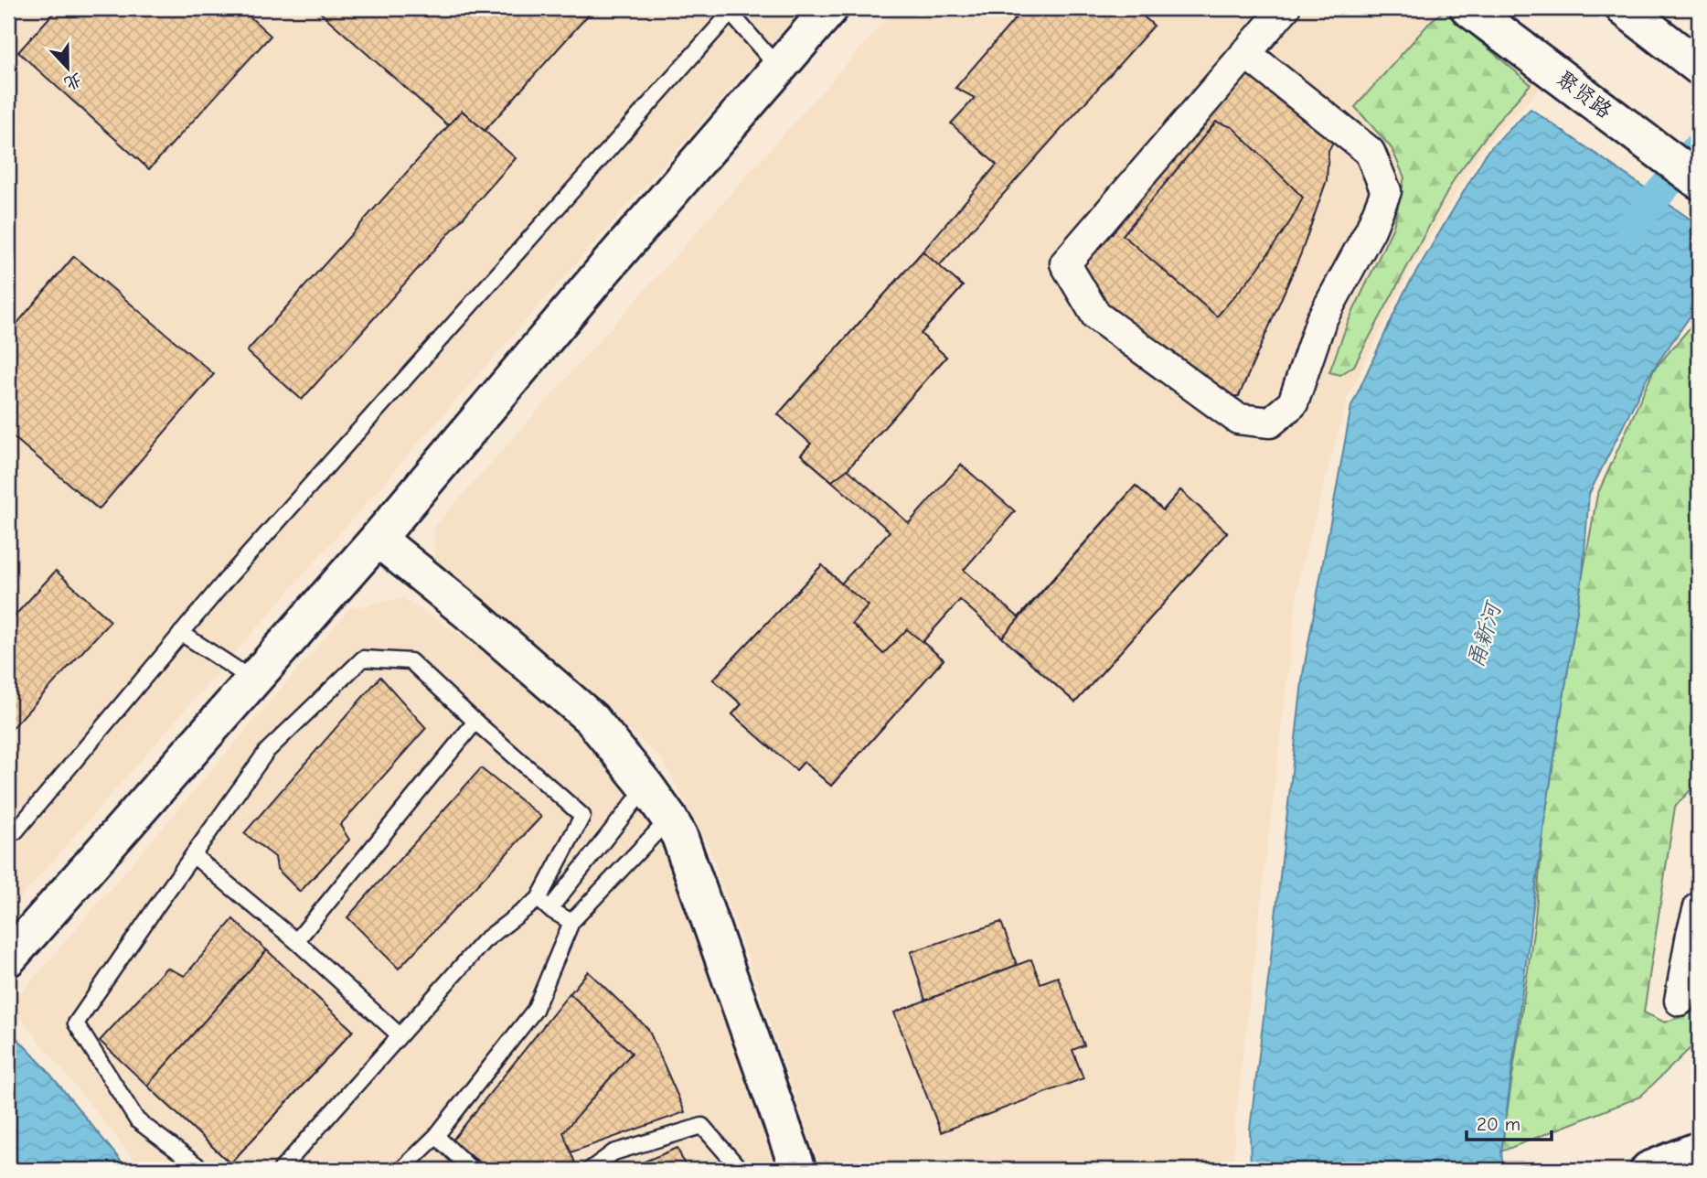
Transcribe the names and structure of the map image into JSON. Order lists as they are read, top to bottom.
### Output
{
  "streets": {
    "street": ["聚贤路"]
  },
  "water": ["甬新河"],
  "scale_bar": "20 m",
  "north": "bottom"
}
